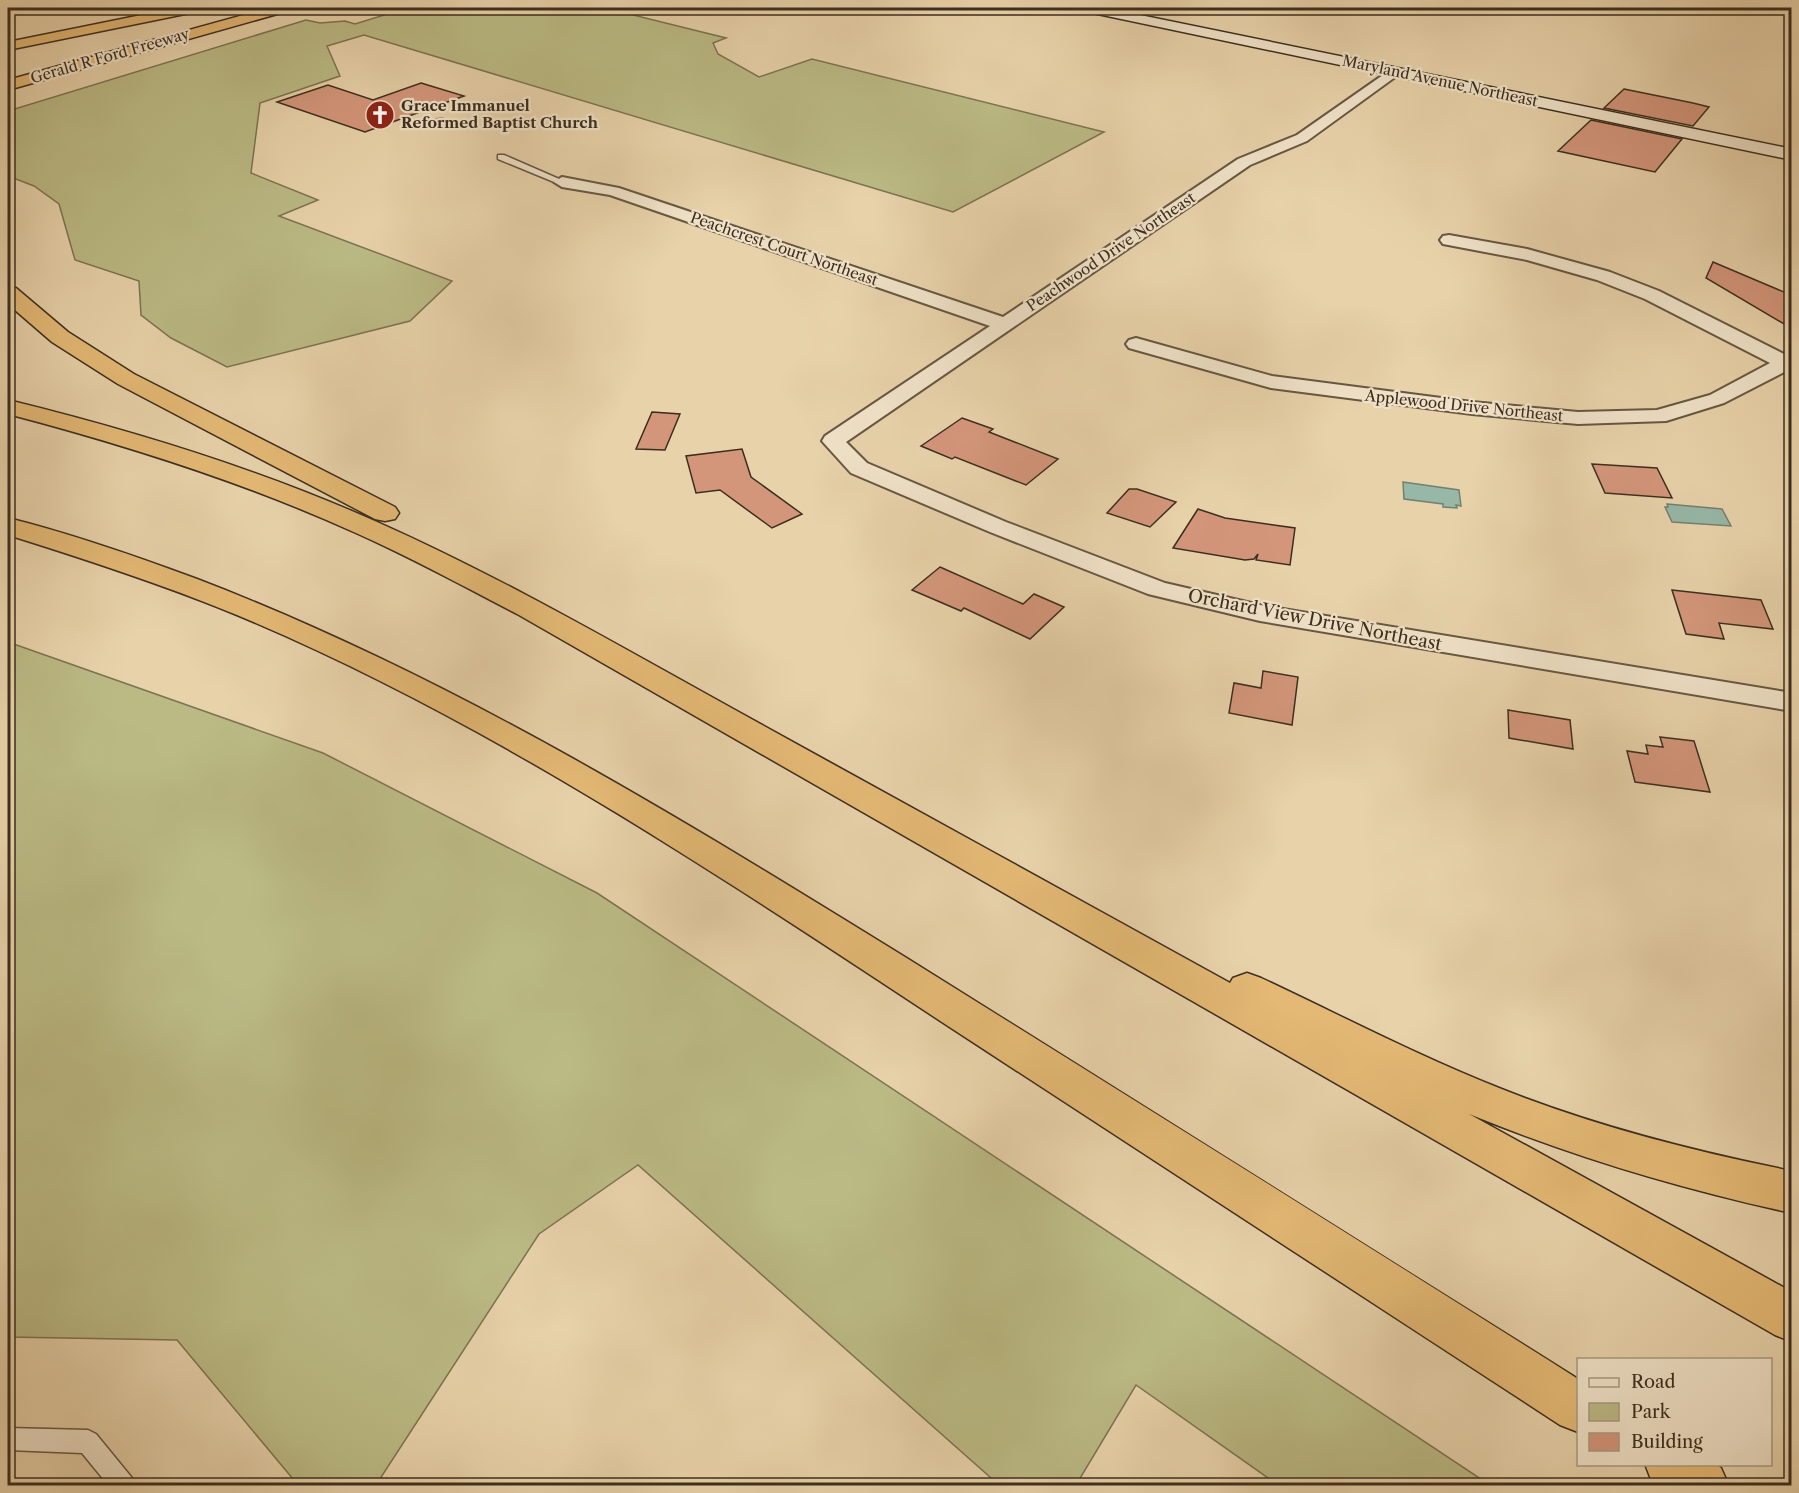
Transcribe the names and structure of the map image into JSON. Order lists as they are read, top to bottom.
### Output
{
  "streets": {
    "highway": ["Gerald R Ford Freeway"],
    "street": [
      "Maryland Avenue Northeast",
      "Peachcrest Court Northeast",
      "Peachwood Drive Northeast",
      "Applewood Drive Northeast",
      "Orchard View Drive Northeast"
    ]
  },
  "crossings": [
    ["Maryland Avenue Northeast", "Peachwood Drive Northeast"],
    ["Peachcrest Court Northeast", "Peachwood Drive Northeast"],
    ["Peachwood Drive Northeast", "Orchard View Drive Northeast"]
  ],
  "places": {
    "church": ["Grace Immanuel Reformed Baptist Church"]
  },
  "legend": ["Road", "Park", "Building"]
}
